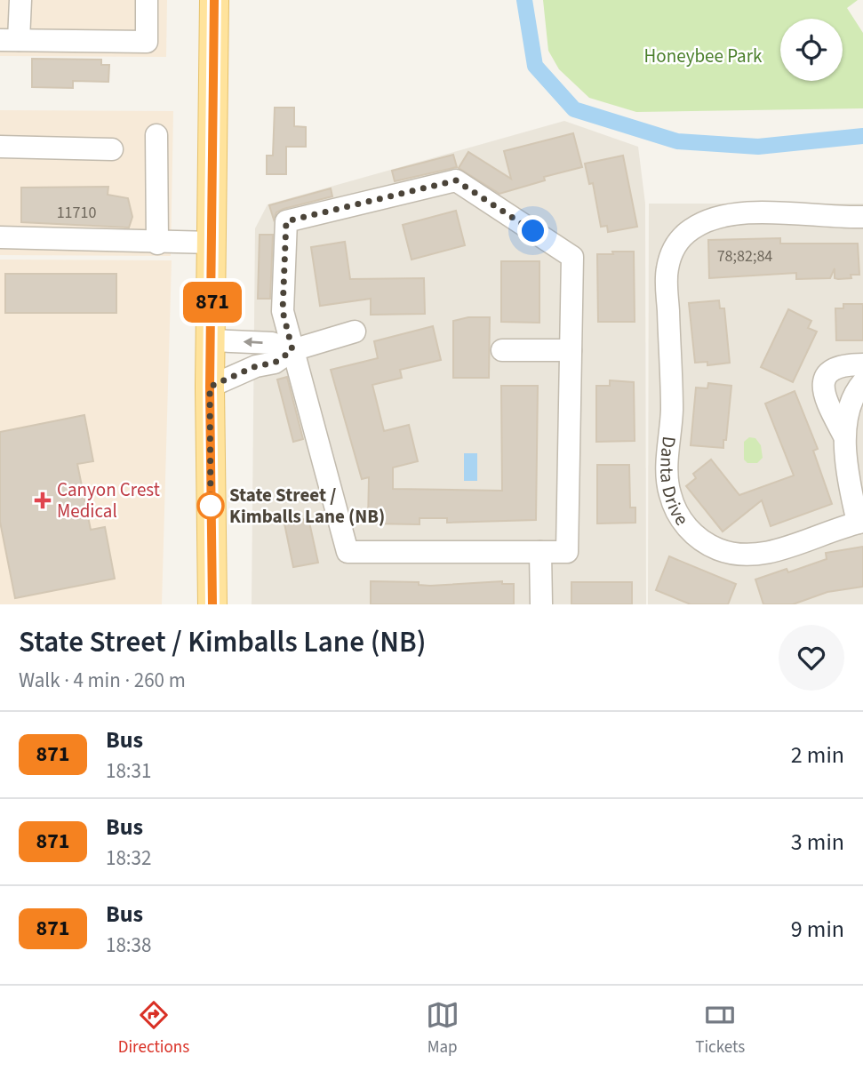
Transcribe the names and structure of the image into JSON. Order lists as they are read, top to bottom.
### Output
{
  "streets": {
    "street": ["Danta Drive"]
  },
  "parks": ["Honeybee Park"],
  "places": {
    "health": ["Canyon Crest Medical"],
    "other": ["State Street / Kimballs Lane (NB)"]
  },
  "lines": ["bus line 871"],
  "house_numbers": ["11710", "78;82;84"],
  "page": {
    "on_map": "871",
    "heading": ["State Street / Kimballs Lane (NB)", "Walk · 4 min · 260 m"],
    "list": [
      {
        "mark": "871",
        "name": "Bus",
        "note": "18:31",
        "value": "2 min"
      },
      {
        "mark": "871",
        "name": "Bus",
        "note": "18:32",
        "value": "3 min"
      },
      {
        "mark": "871",
        "name": "Bus",
        "note": "18:38",
        "value": "9 min"
      }
    ],
    "tabs": ["Directions", "Map", "Tickets"]
  }
}
